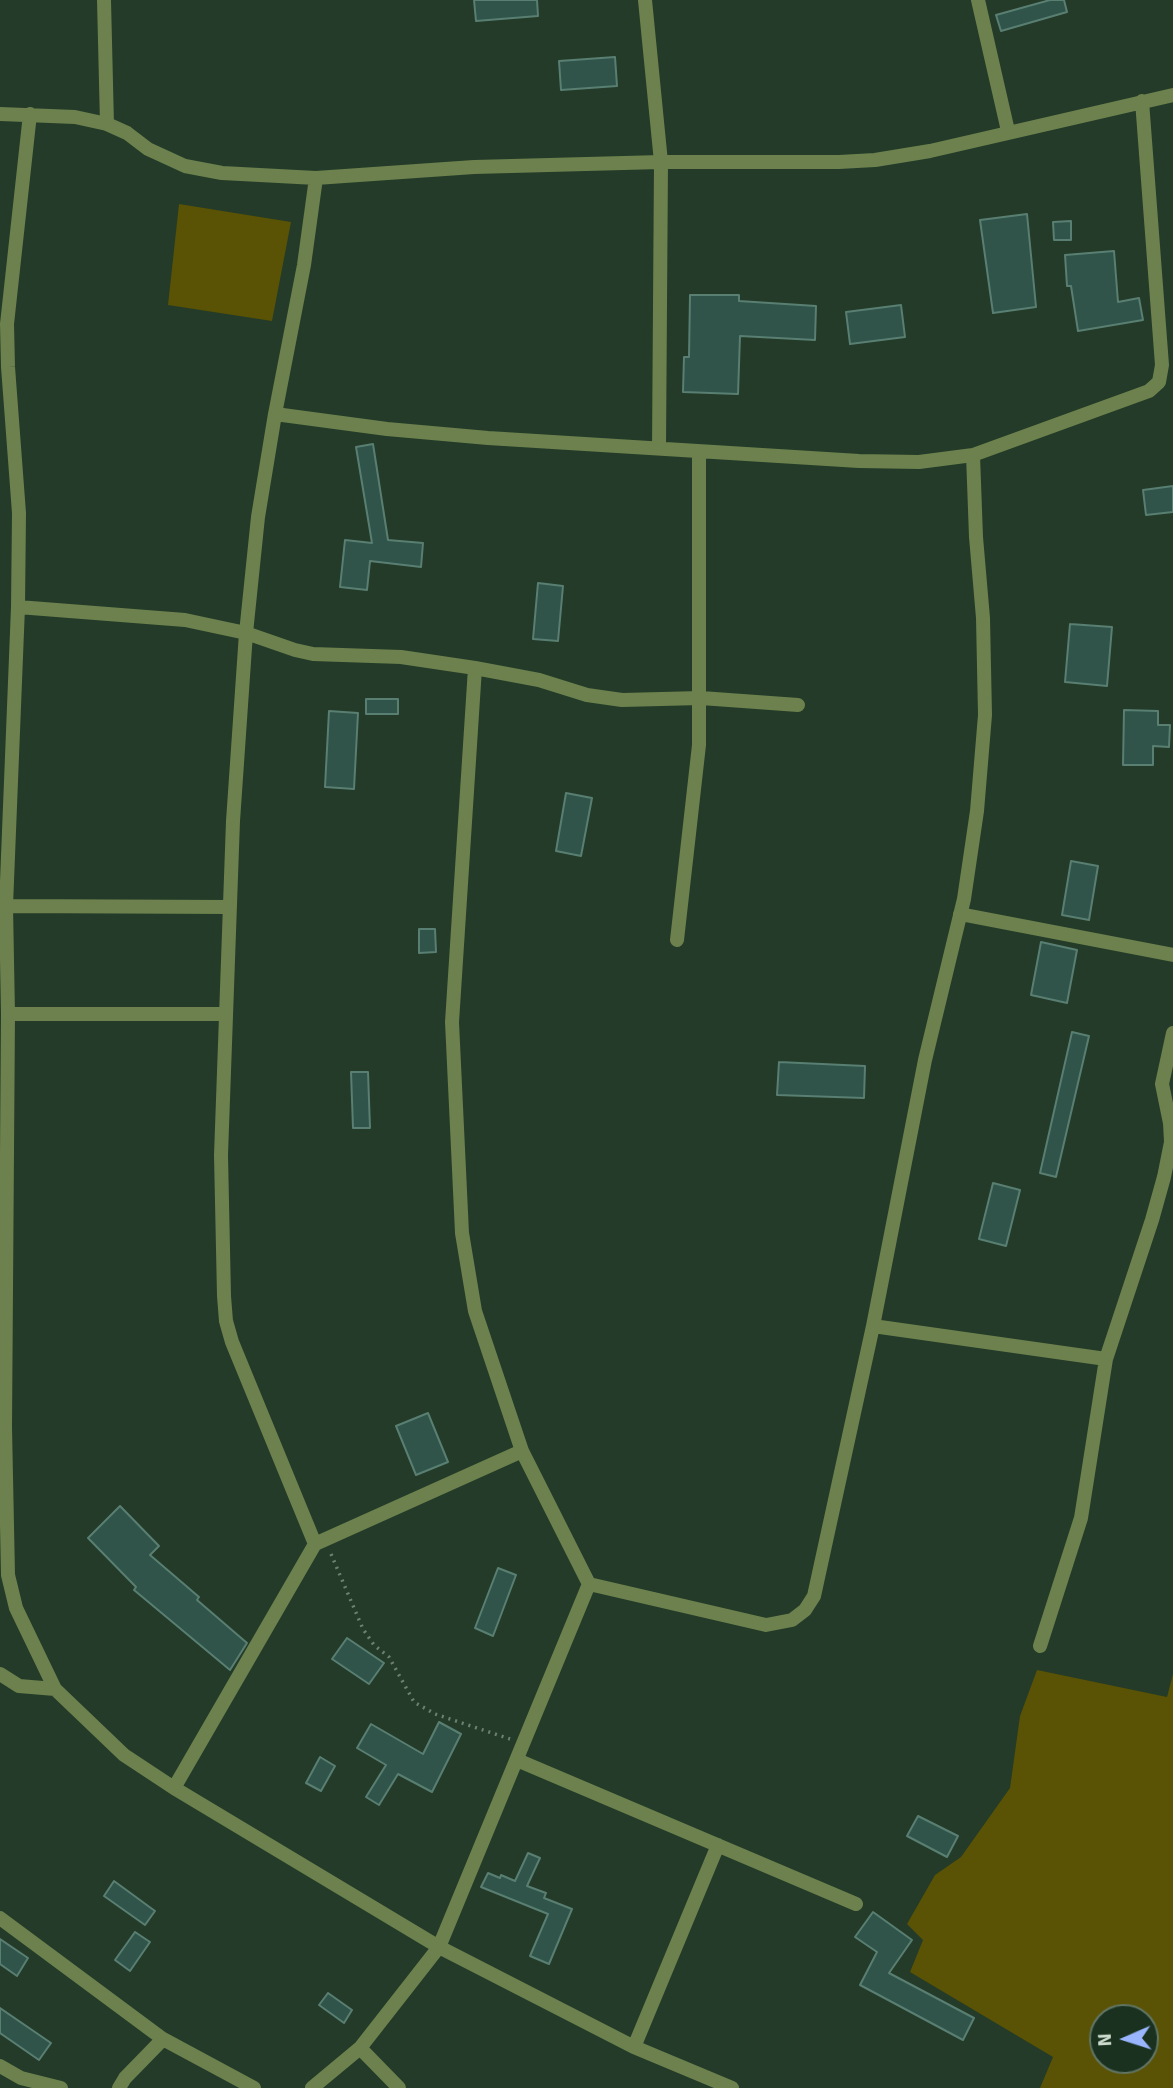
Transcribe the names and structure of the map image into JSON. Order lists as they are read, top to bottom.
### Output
{
  "north": "left"
}
